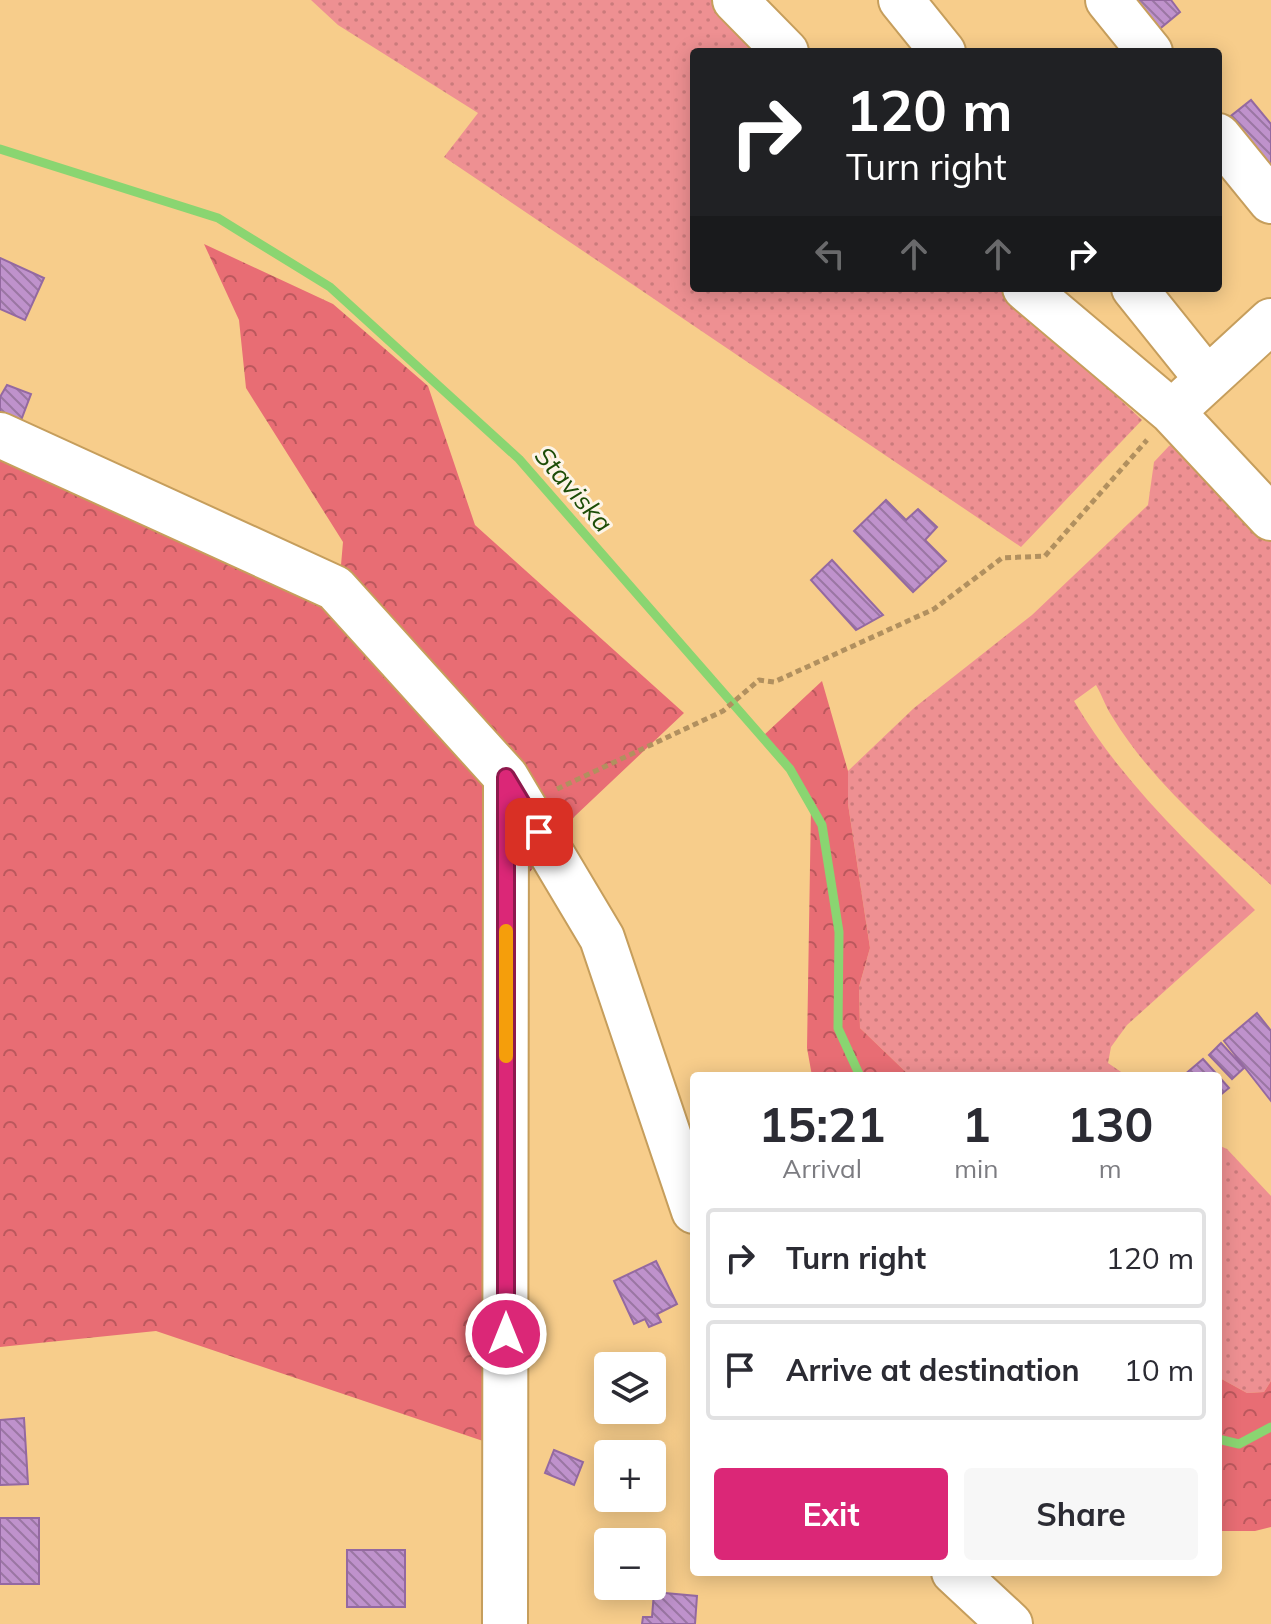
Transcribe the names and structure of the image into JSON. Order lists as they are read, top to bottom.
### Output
{
  "water": ["Staviska"],
  "page": {
    "turn": ["120 m", "Turn right"],
    "eta": [
      "15:21",
      "Arrival",
      "1",
      "min",
      "130",
      "m"
    ],
    "list": [
      {
        "name": "Turn right",
        "value": "120 m"
      },
      {
        "name": "Arrive at destination",
        "value": "10 m"
      }
    ],
    "map_buttons": ["+", "−"],
    "buttons": ["Exit", "Share"]
  }
}
